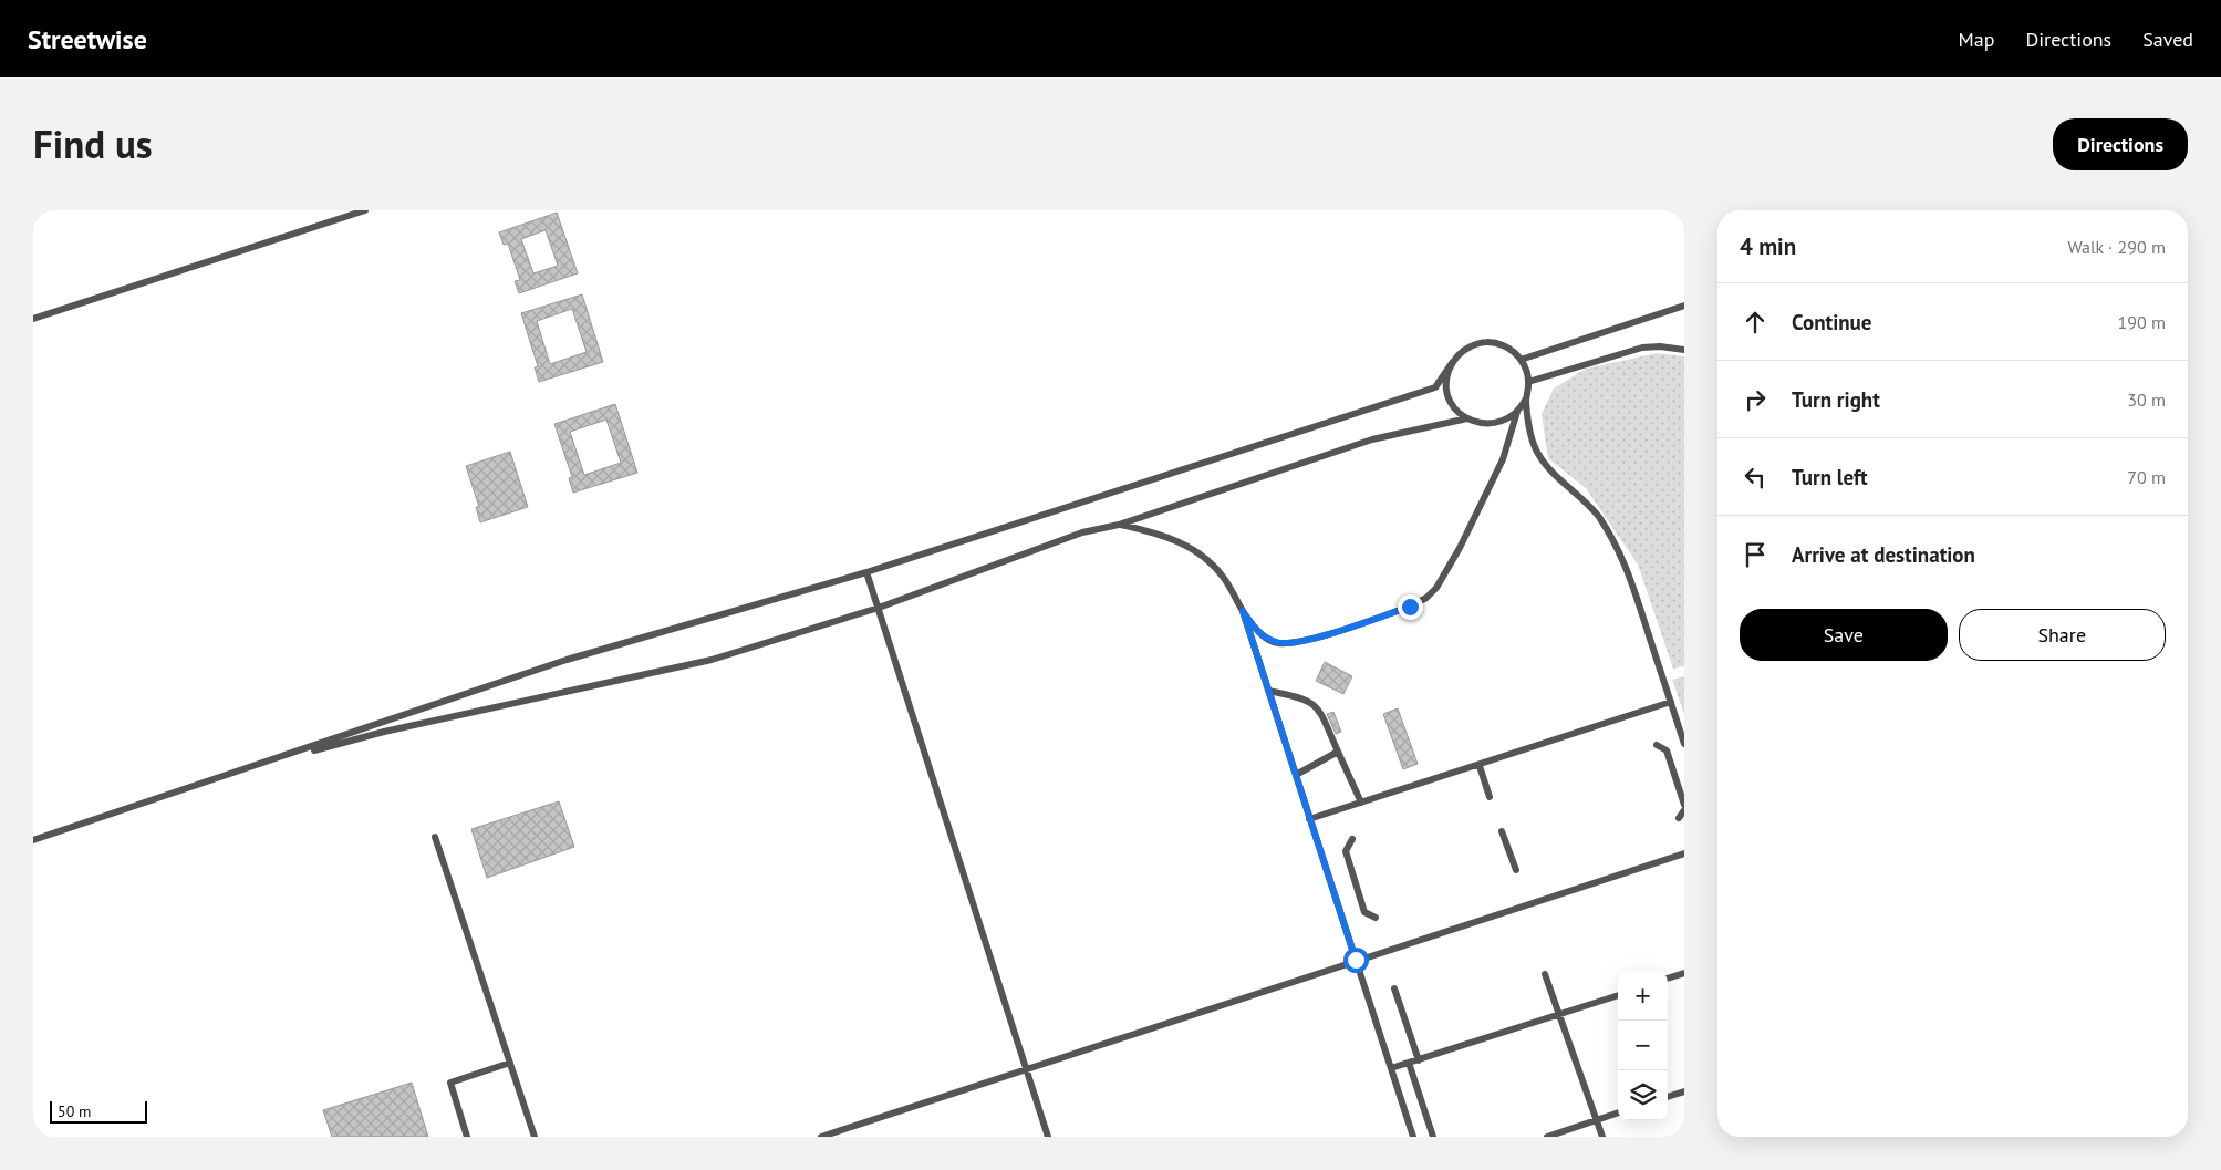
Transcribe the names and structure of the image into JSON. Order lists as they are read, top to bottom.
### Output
{
  "scale_bar": "50 m",
  "page": {
    "header": "Streetwise",
    "nav": ["Map", "Directions", "Saved"],
    "title": "Find us",
    "buttons": [
      "Directions",
      ["Save", "Share"]
    ],
    "heading": ["4 min", "Walk · 290 m"],
    "list": [
      ["Continue", "190 m"],
      ["Turn right", "30 m"],
      ["Turn left", "70 m"],
      "Arrive at destination"
    ],
    "map_buttons": ["+", "−"],
    "scale": "50 m"
  }
}
